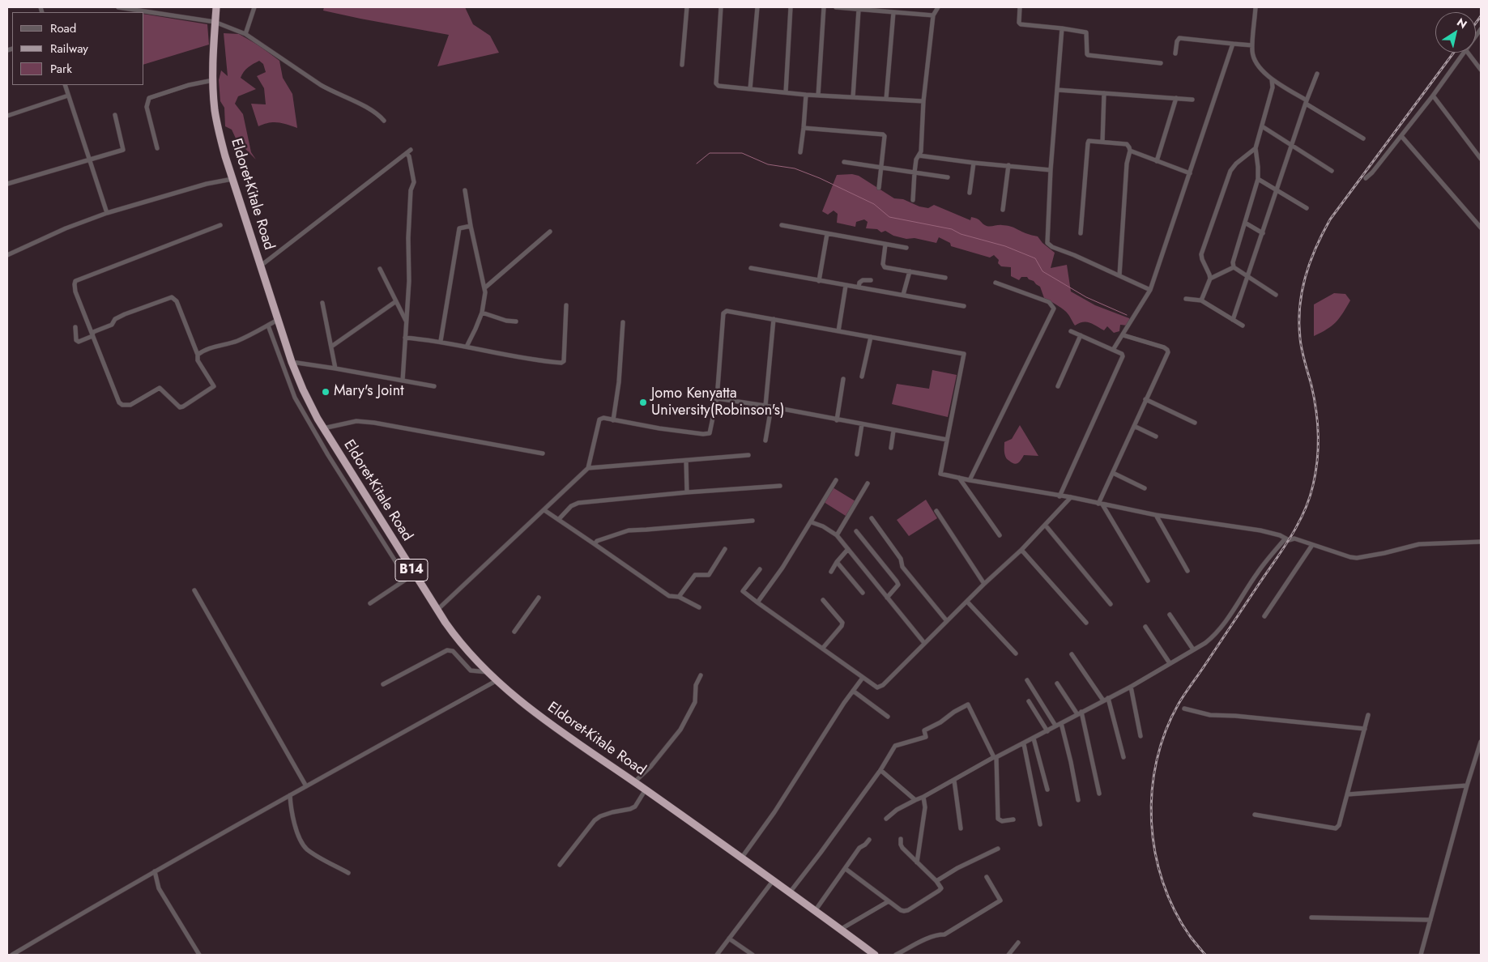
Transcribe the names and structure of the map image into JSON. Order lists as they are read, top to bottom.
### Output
{
  "streets": {
    "highway": ["Eldoret-Kitale Road", "B14"]
  },
  "places": ["Mary's Joint", "Jomo Kenyatta University(Robinson's)"],
  "legend": ["Road", "Railway", "Park"],
  "north": "top right"
}
